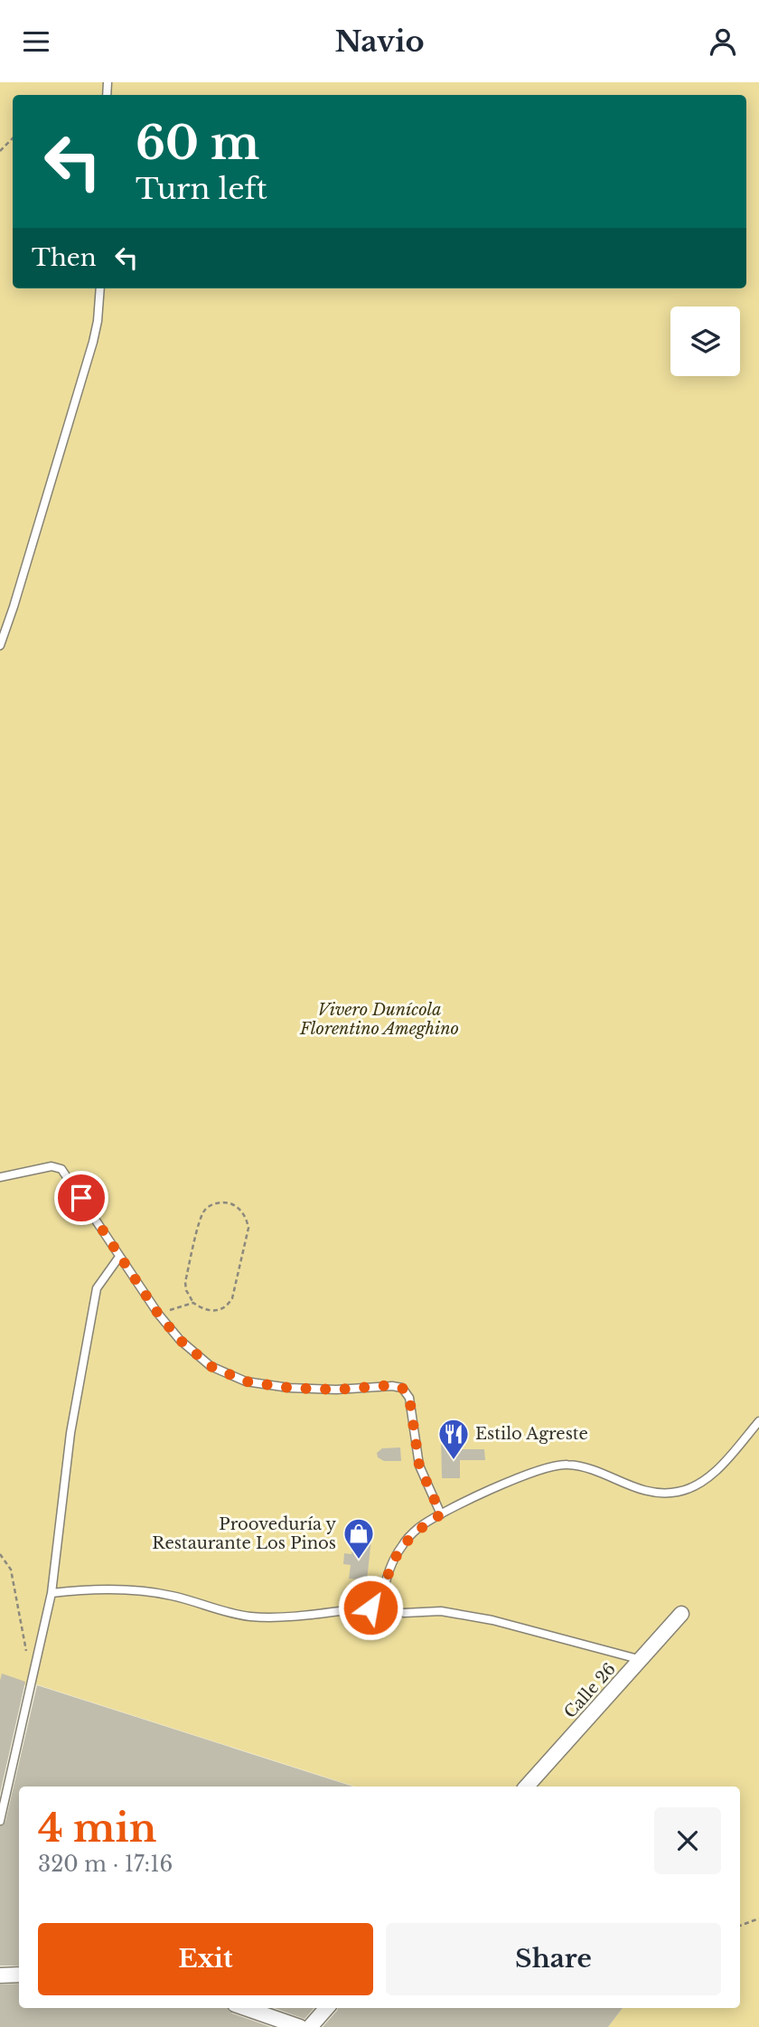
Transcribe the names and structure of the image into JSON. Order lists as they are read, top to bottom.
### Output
{
  "streets": {
    "street": ["Calle 26"]
  },
  "parks": ["Vivero Dunícola Florentino Ameghino"],
  "places": {
    "restaurant": ["Estilo Agreste"],
    "shop": ["Prooveduría y Restaurante Los Pinos"]
  },
  "page": {
    "header": "Navio",
    "turn": ["60 m", "Turn left"],
    "then": "Then",
    "heading": ["4 min", "320 m · 17:16"],
    "buttons": ["Exit", "Share"]
  }
}
